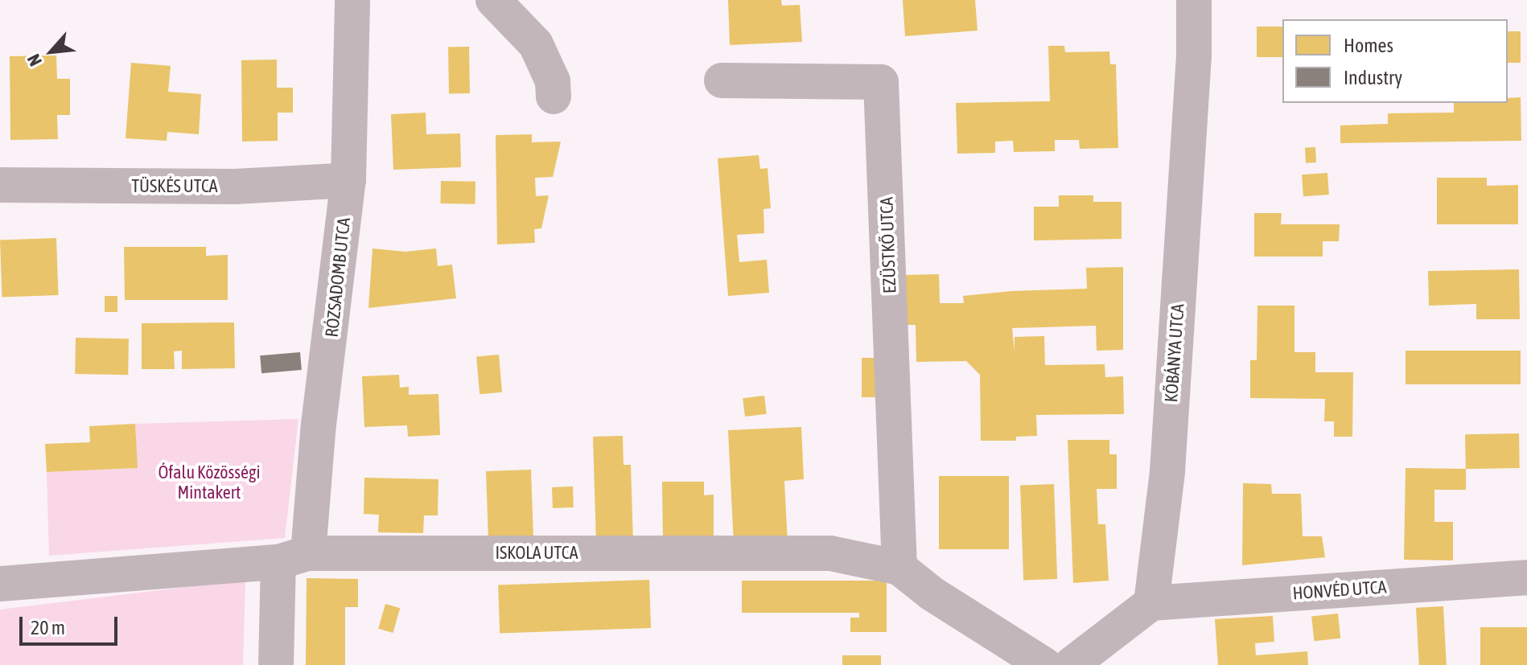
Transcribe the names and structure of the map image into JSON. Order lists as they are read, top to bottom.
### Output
{
  "streets": {
    "street": [
      "TÜSKÉS UTCA",
      "EZÜSTKŐ UTCA",
      "RÓZSADOMB UTCA",
      "KŐBÁNYA UTCA",
      "ISKOLA UTCA",
      "HONVÉD UTCA"
    ]
  },
  "crossings": [
    ["TÜSKÉS UTCA", "RÓZSADOMB UTCA"],
    ["EZÜSTKŐ UTCA", "ISKOLA UTCA"],
    ["RÓZSADOMB UTCA", "ISKOLA UTCA"],
    ["KŐBÁNYA UTCA", "HONVÉD UTCA"]
  ],
  "parks": ["Ófalu Közösségi Mintakert"],
  "legend": ["Homes", "Industry"],
  "scale_bar": "20 m",
  "north": "bottom left"
}
